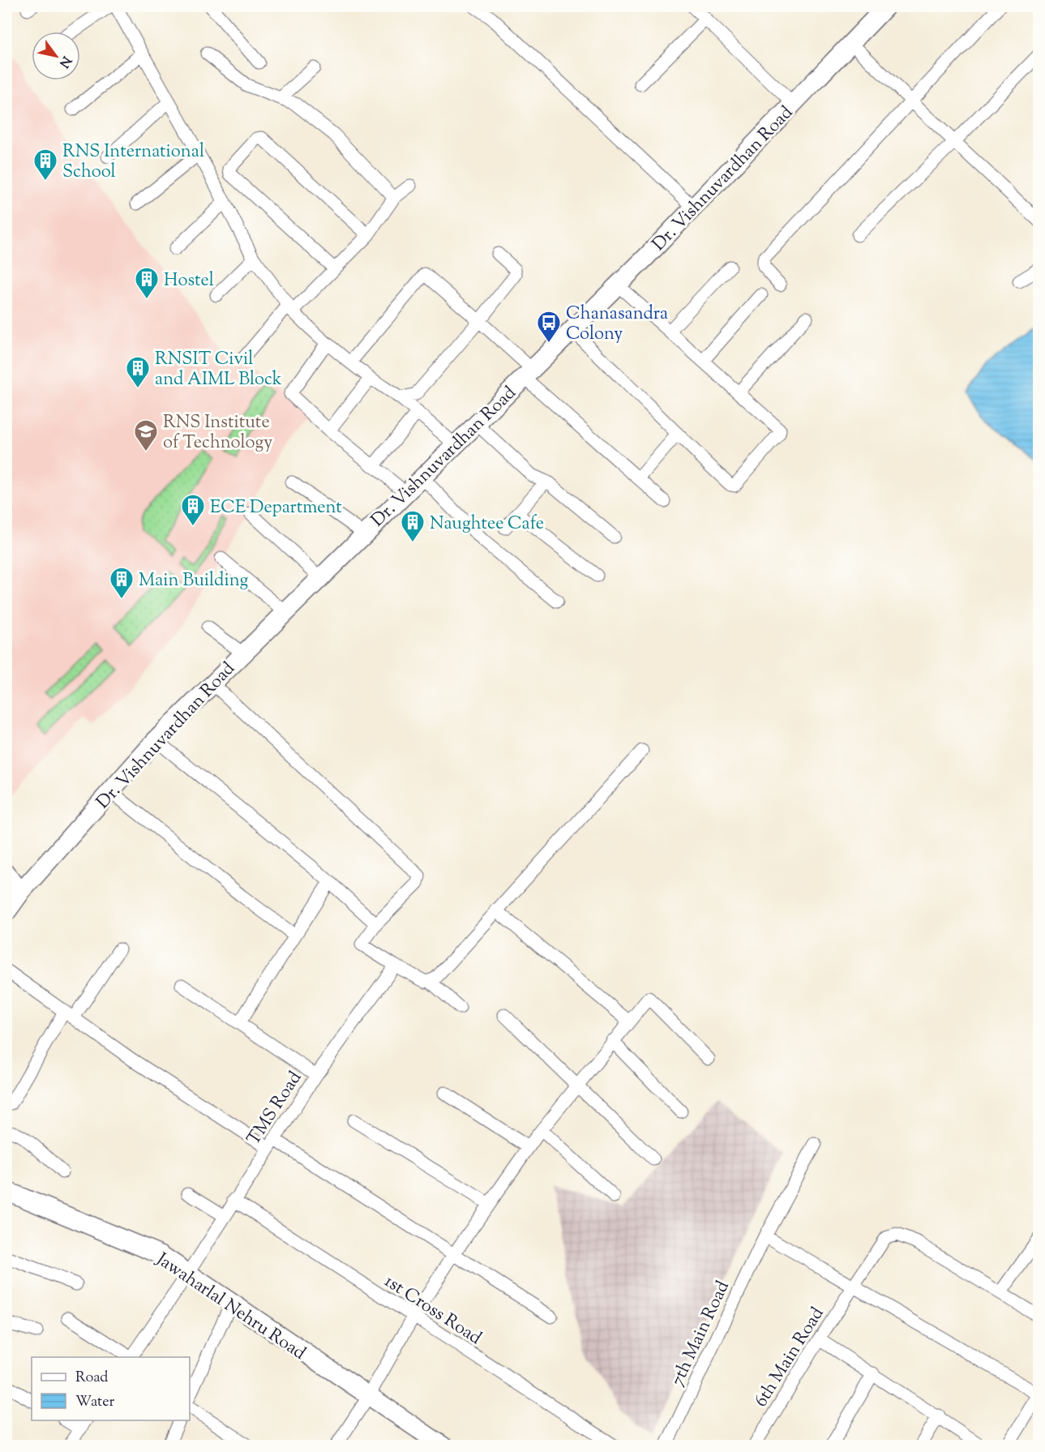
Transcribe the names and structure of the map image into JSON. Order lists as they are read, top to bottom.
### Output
{
  "streets": {
    "main road": ["Dr. Vishnuvardhan Road", "Jawaharlal Nehru Road"],
    "street": [
      "TMS Road",
      "1st Cross Road",
      "7th Main Road",
      "6th Main Road"
    ]
  },
  "crossings": [
    ["TMS Road", "Jawaharlal Nehru Road"],
    ["TMS Road", "1st Cross Road"]
  ],
  "places": {
    "building": [
      "RNS International School",
      "Hostel",
      "RNSIT Civil and AIML Block",
      "ECE Department",
      "Naughtee Cafe",
      "Main Building"
    ],
    "bus stop": ["Chanasandra Colony"],
    "school or university": ["RNS Institute of Technology"]
  },
  "legend": ["Road", "Water"],
  "north": "bottom right"
}
